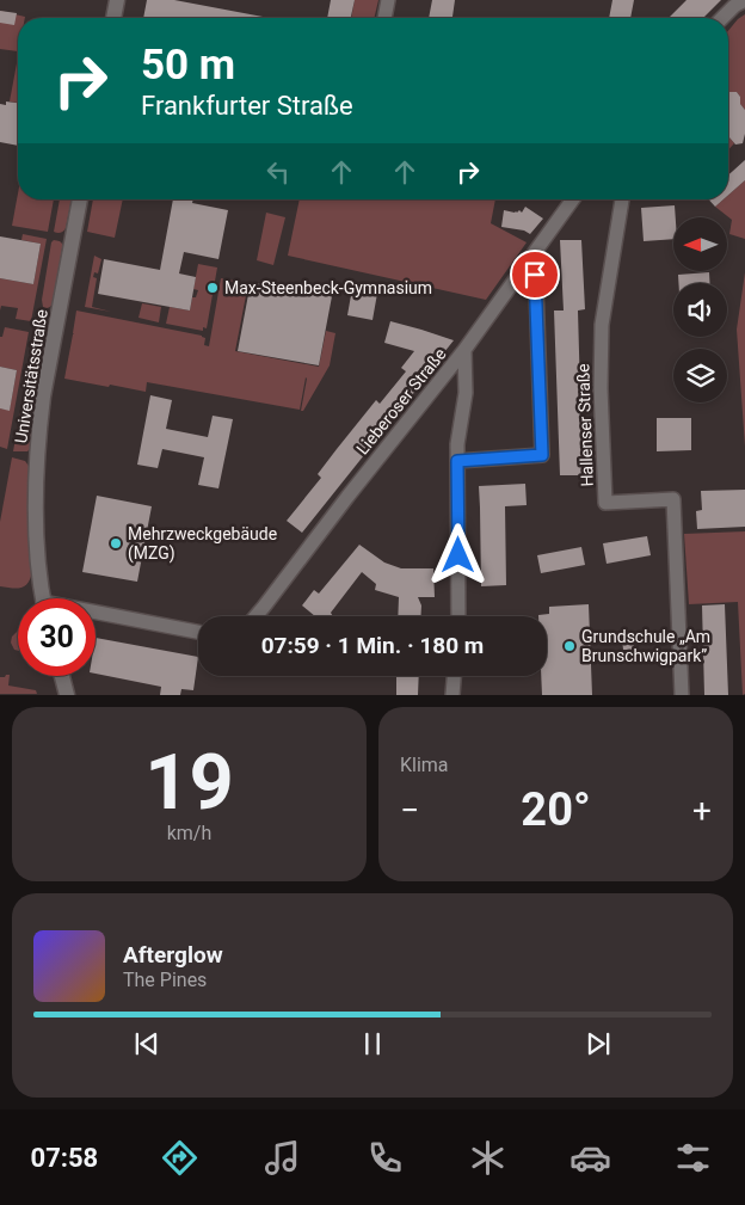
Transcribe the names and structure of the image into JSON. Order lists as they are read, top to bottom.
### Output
{
  "streets": {
    "street": ["Universitätsstraße", "Lieberoser Straße", "Hallenser Straße"]
  },
  "places": ["Max-Steenbeck-Gymnasium", "Mehrzweckgebäude (MZG)", "Grundschule „Am Brunschwigpark”"],
  "north": "left",
  "page": {
    "turn": ["50 m", "Frankfurter Straße"],
    "limit": "30",
    "trip": "07:59 · 1 Min. · 180 m",
    "tile": [
      ["19", "km/h"],
      "Klima"
    ],
    "heat": ["−", "20°", "+"],
    "song": ["Afterglow", "The Pines"],
    "tabs": "07:58"
  }
}
